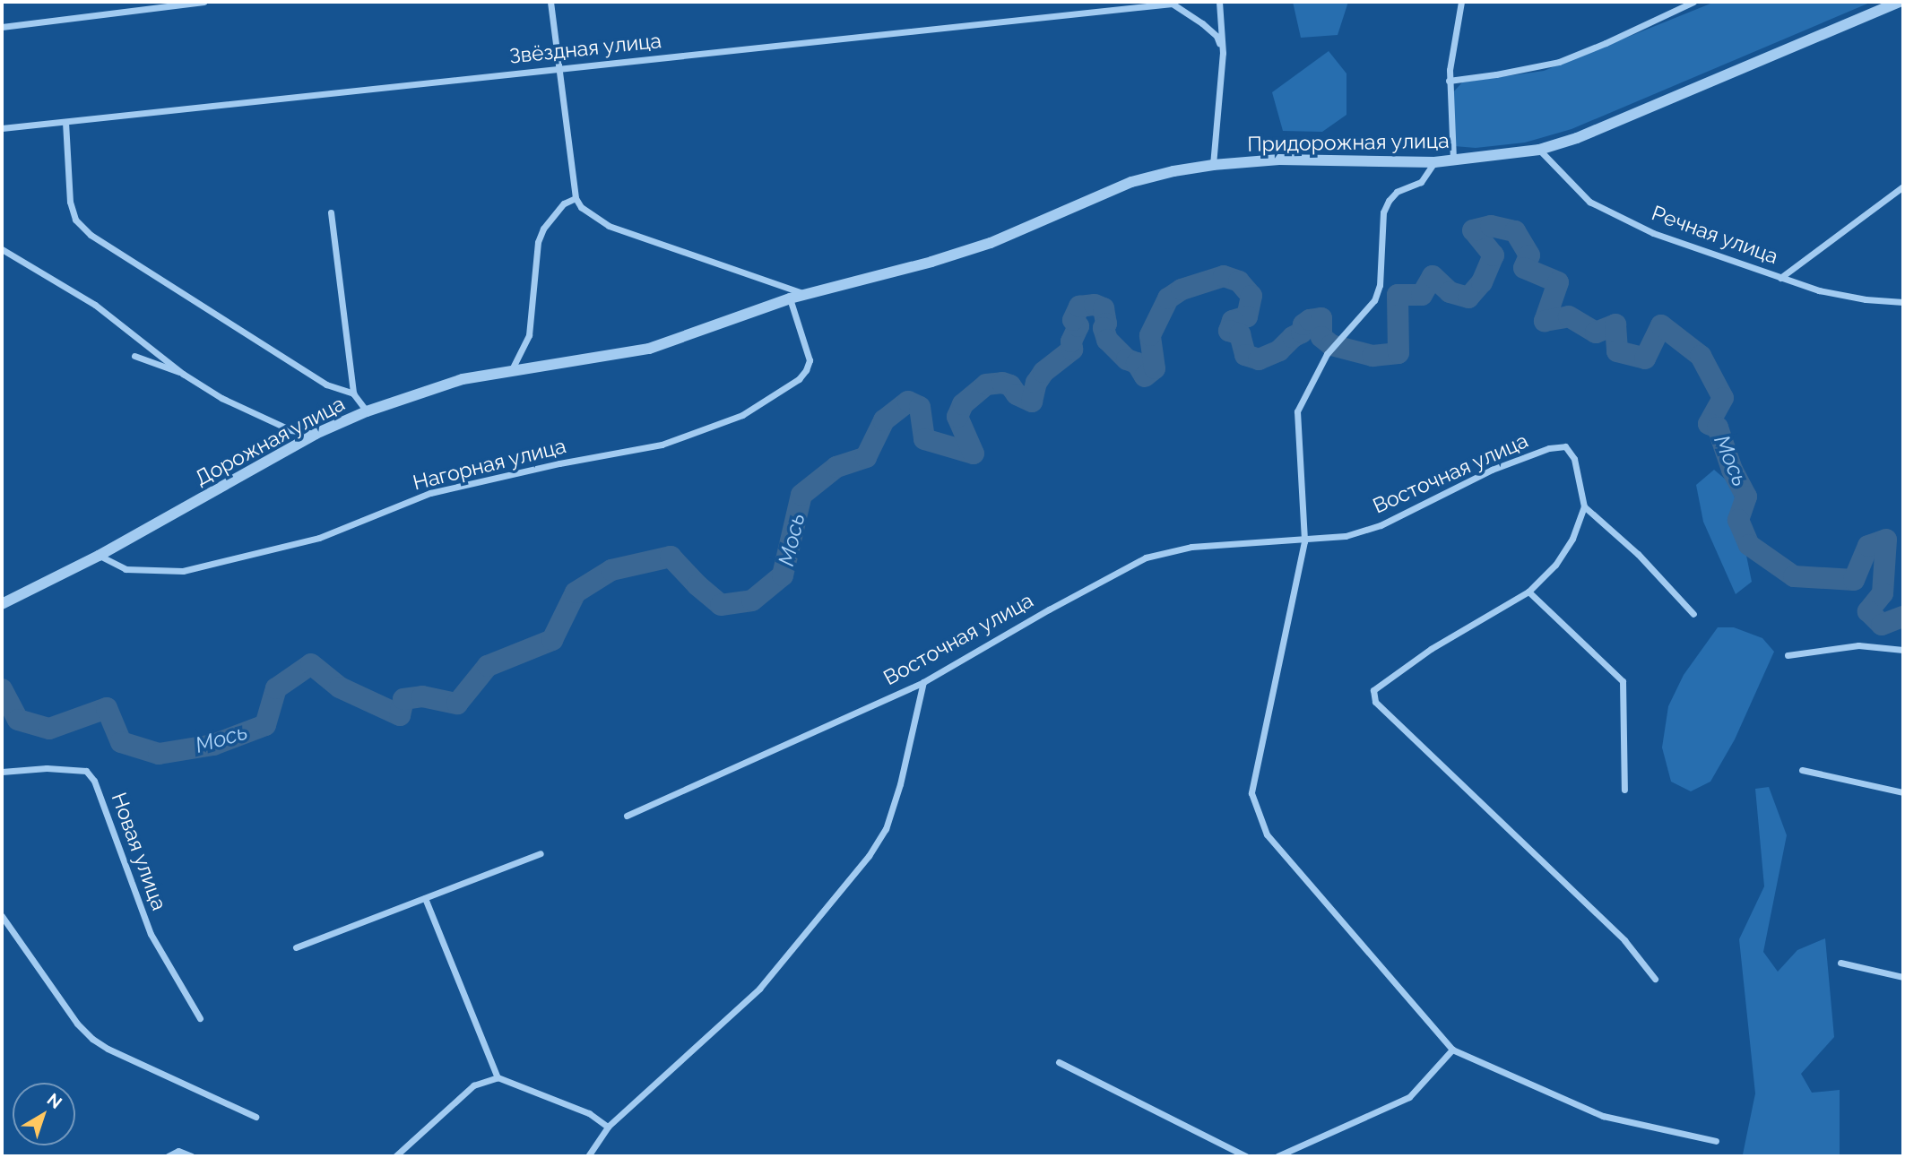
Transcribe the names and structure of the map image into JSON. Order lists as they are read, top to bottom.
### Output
{
  "streets": {
    "street": [
      "Звёздная улица",
      "Придорожная улица",
      "Речная улица",
      "Дорожная улица",
      "Нагорная улица",
      "Восточная улица",
      "Новая улица"
    ]
  },
  "crossings": [
    ["Придорожная улица", "Речная улица"],
    ["Придорожная улица", "Дорожная улица"],
    ["Придорожная улица", "Нагорная улица"],
    ["Дорожная улица", "Нагорная улица"]
  ],
  "water": ["Мось"],
  "north": "top right"
}
